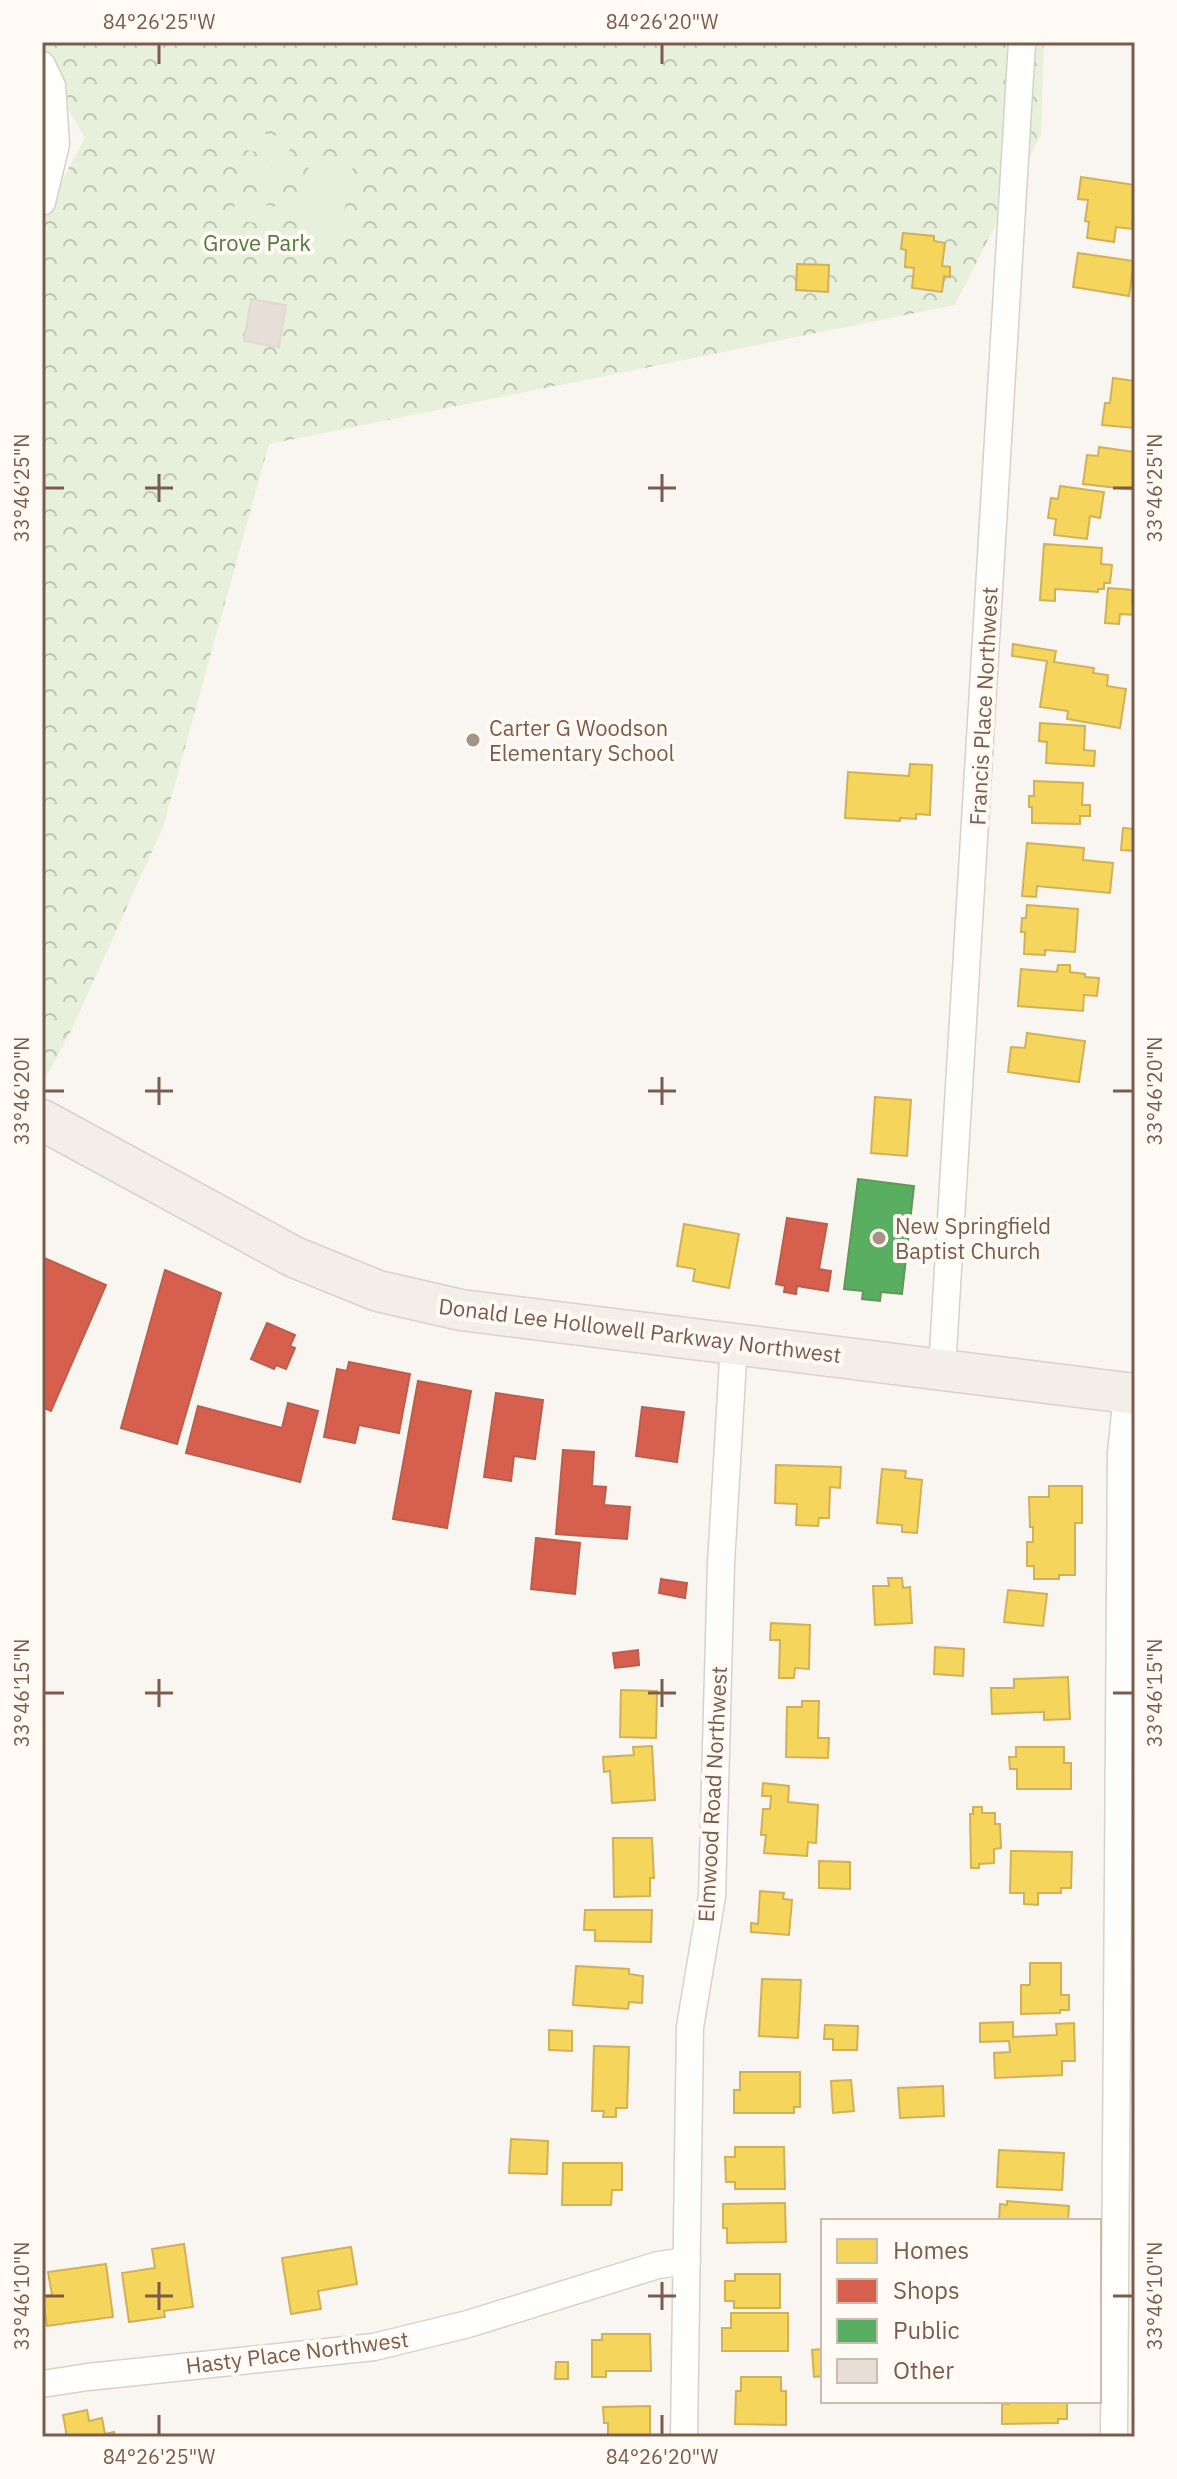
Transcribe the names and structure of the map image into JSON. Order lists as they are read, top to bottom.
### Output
{
  "streets": {
    "main road": ["Donald Lee Hollowell Parkway Northwest"],
    "street": ["Francis Place Northwest", "Elmwood Road Northwest", "Hasty Place Northwest"]
  },
  "crossings": [
    ["Francis Place Northwest", "Donald Lee Hollowell Parkway Northwest"],
    ["Donald Lee Hollowell Parkway Northwest", "Elmwood Road Northwest"],
    ["Elmwood Road Northwest", "Hasty Place Northwest"]
  ],
  "parks": ["Grove Park"],
  "places": ["Carter G Woodson Elementary School", "New Springfield Baptist Church"],
  "legend": [
    "Homes",
    "Shops",
    "Public",
    "Other"
  ],
  "coordinates": [
    "84°26'25\"W",
    "84°26'20\"W",
    "33°46'25\"N",
    "33°46'20\"N",
    "33°46'15\"N",
    "33°46'10\"N"
  ]
}
